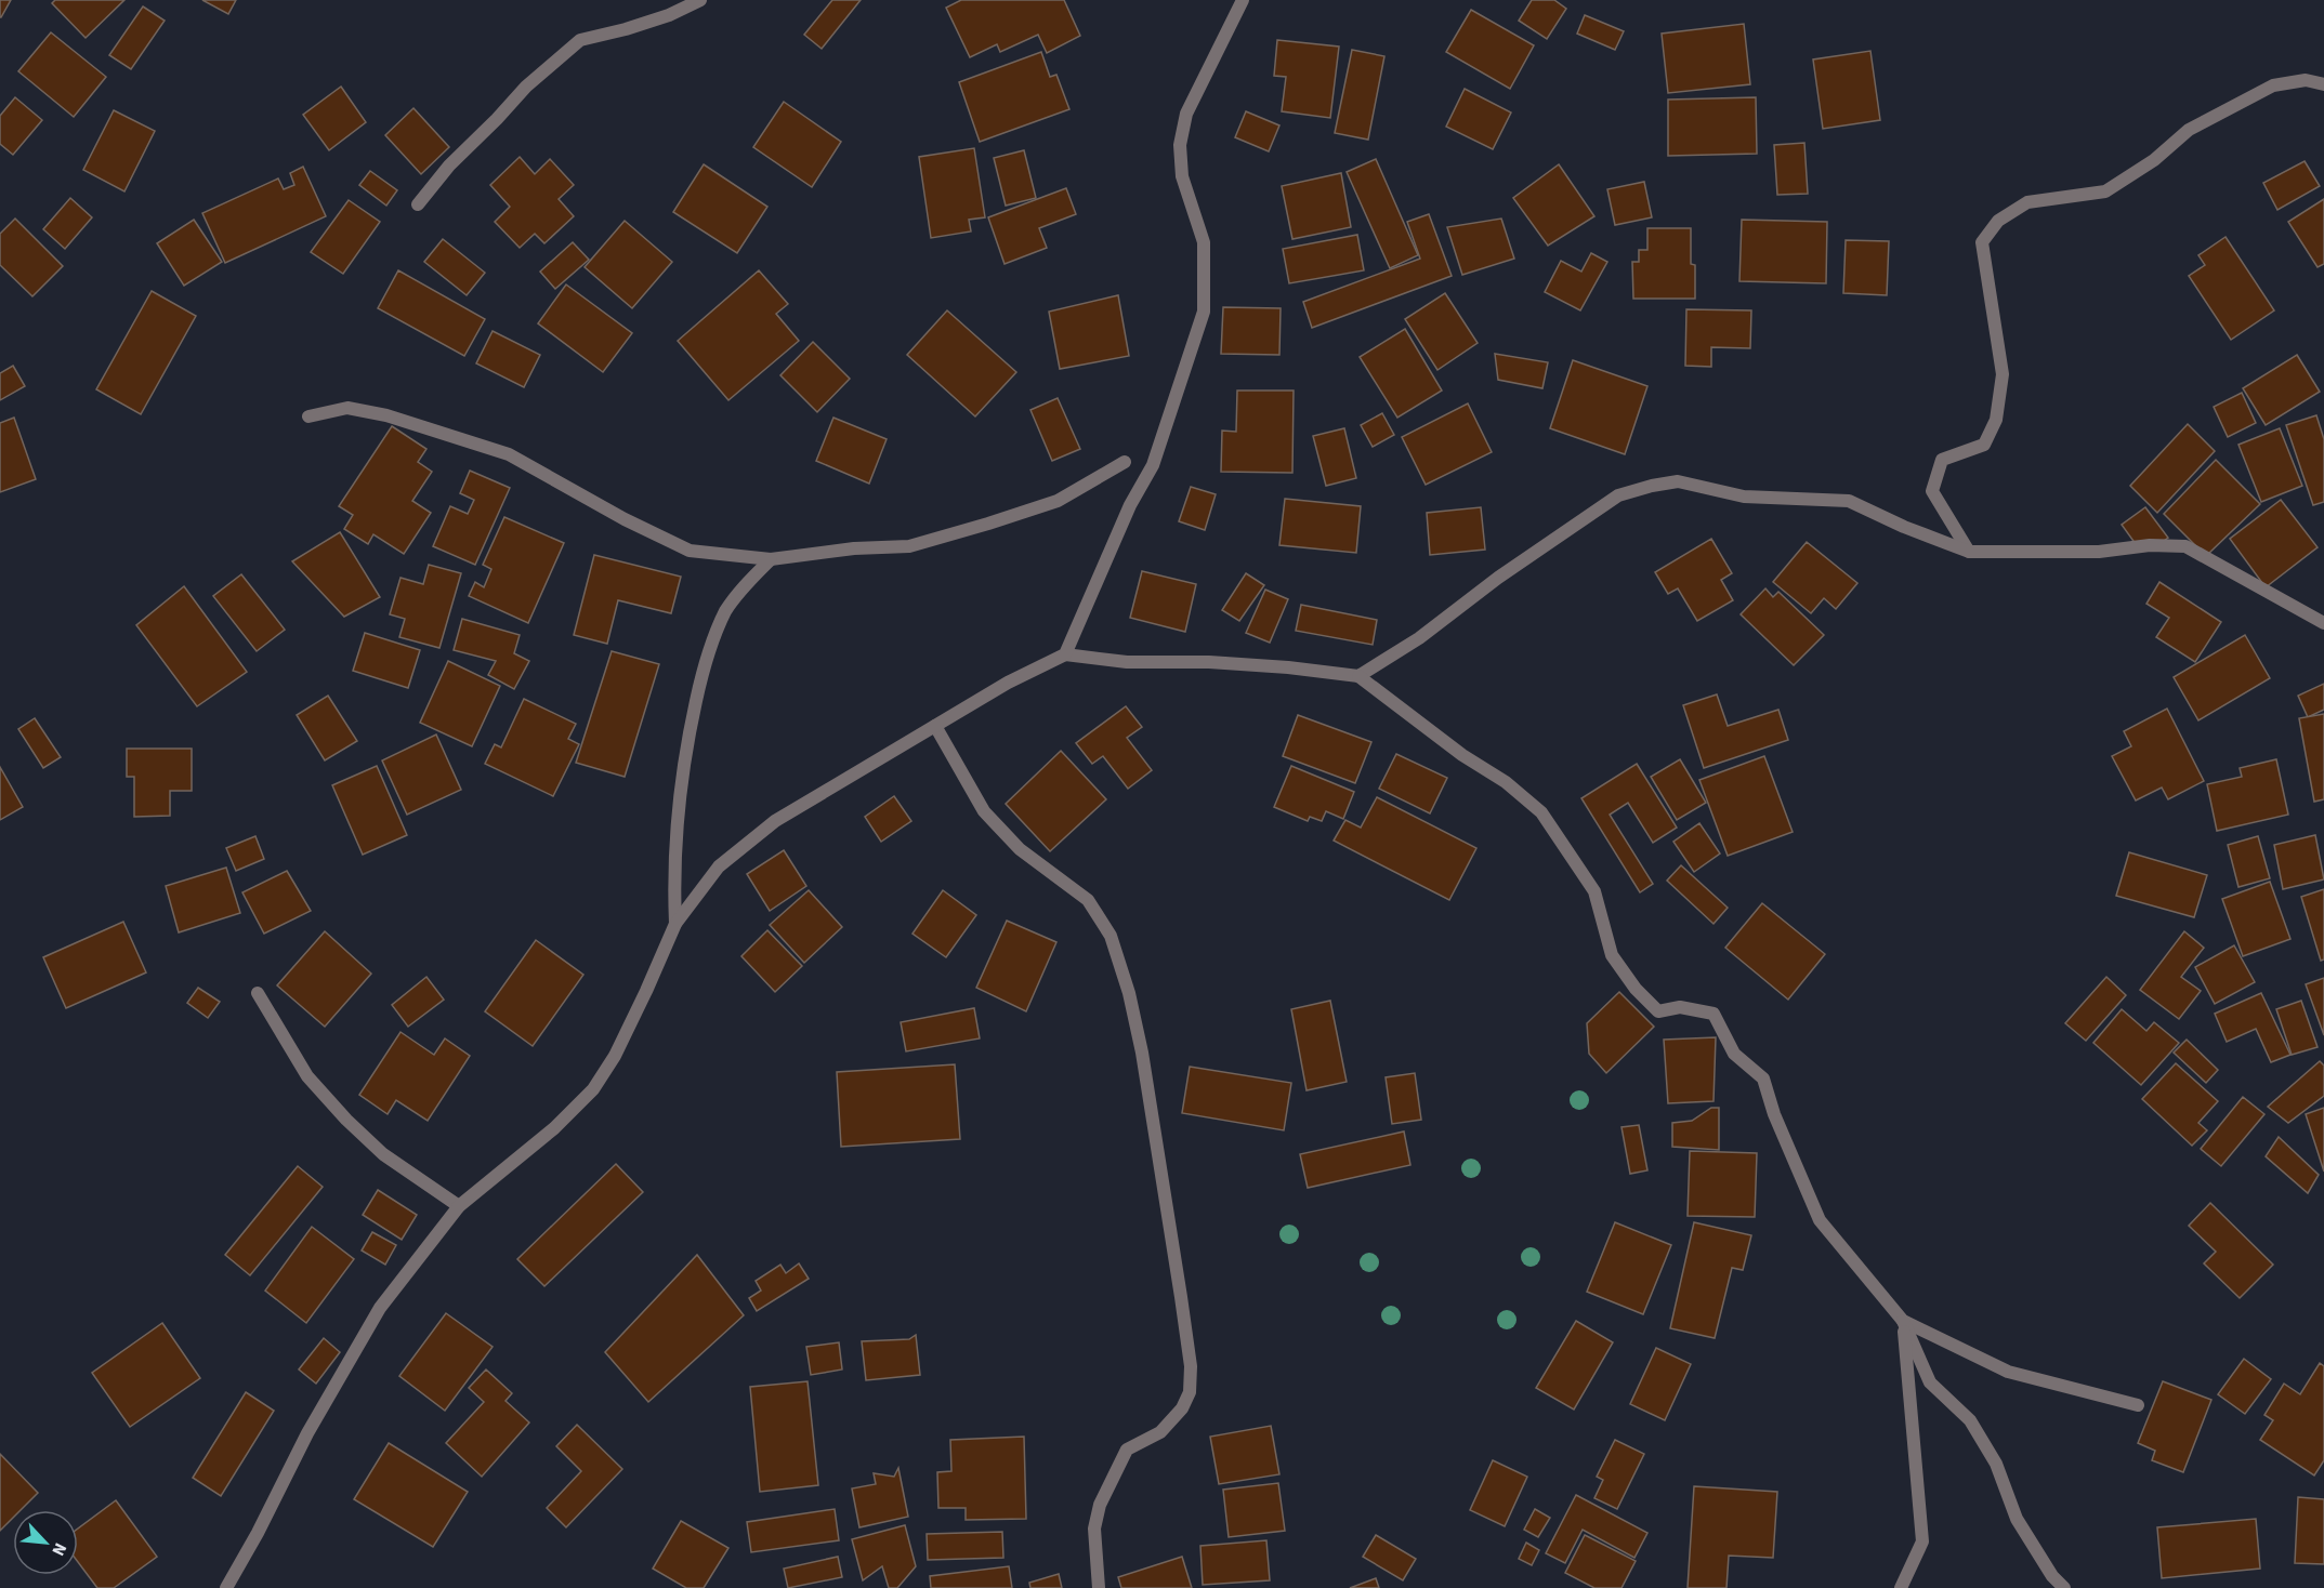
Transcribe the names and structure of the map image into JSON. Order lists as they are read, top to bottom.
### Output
{
  "north": "bottom right"
}
